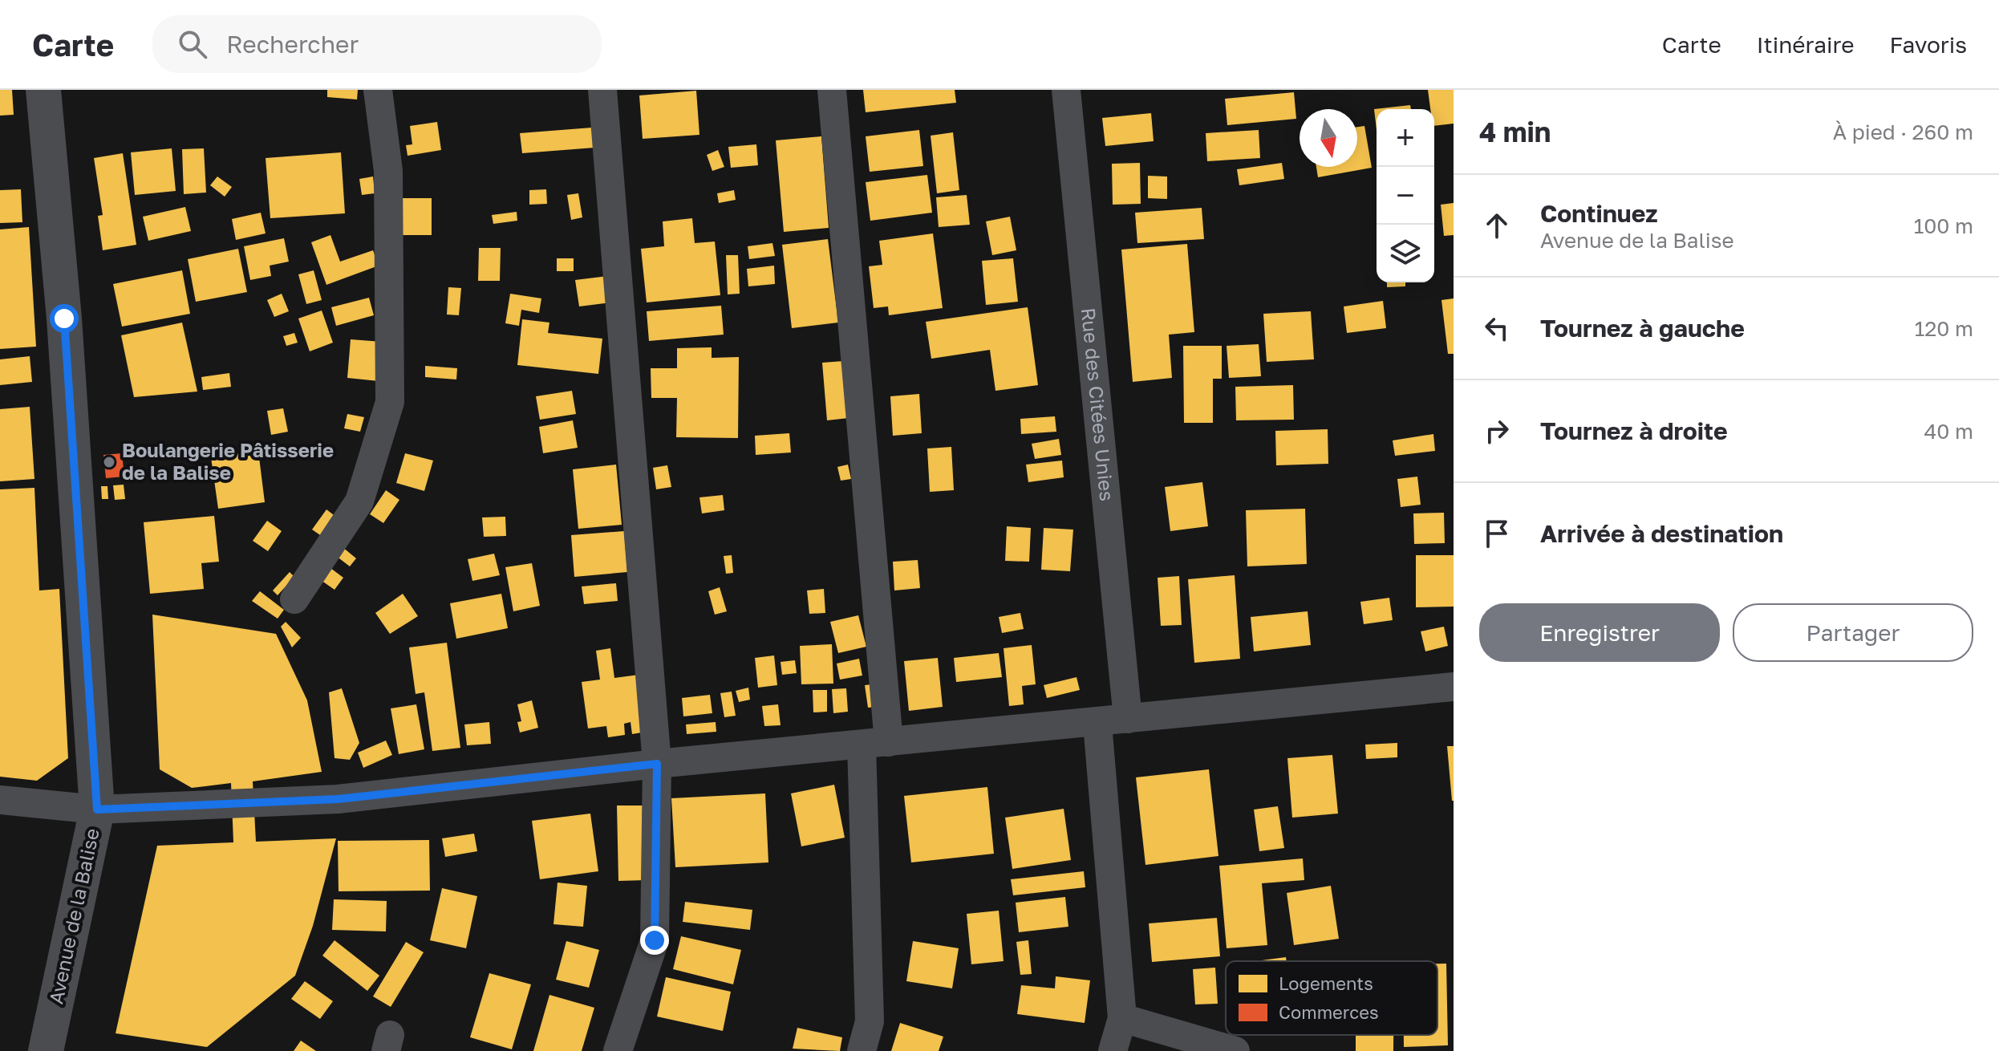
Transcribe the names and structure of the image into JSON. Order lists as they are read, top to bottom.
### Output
{
  "streets": {
    "street": ["Rue des Citées Unies", "Avenue de la Balise"]
  },
  "places": ["Boulangerie Pâtisserie de la Balise"],
  "legend": ["Logements", "Commerces"],
  "north": "bottom",
  "page": {
    "header": "Carte",
    "search": "Rechercher",
    "nav": ["Carte", "Itinéraire", "Favoris"],
    "heading": ["4 min", "À pied · 260 m"],
    "map_buttons": ["+", "−"],
    "list": [
      ["Continuez", "Avenue de la Balise", "100 m"],
      ["Tournez à gauche", "120 m"],
      ["Tournez à droite", "40 m"],
      "Arrivée à destination"
    ],
    "buttons": ["Enregistrer", "Partager"]
  }
}
